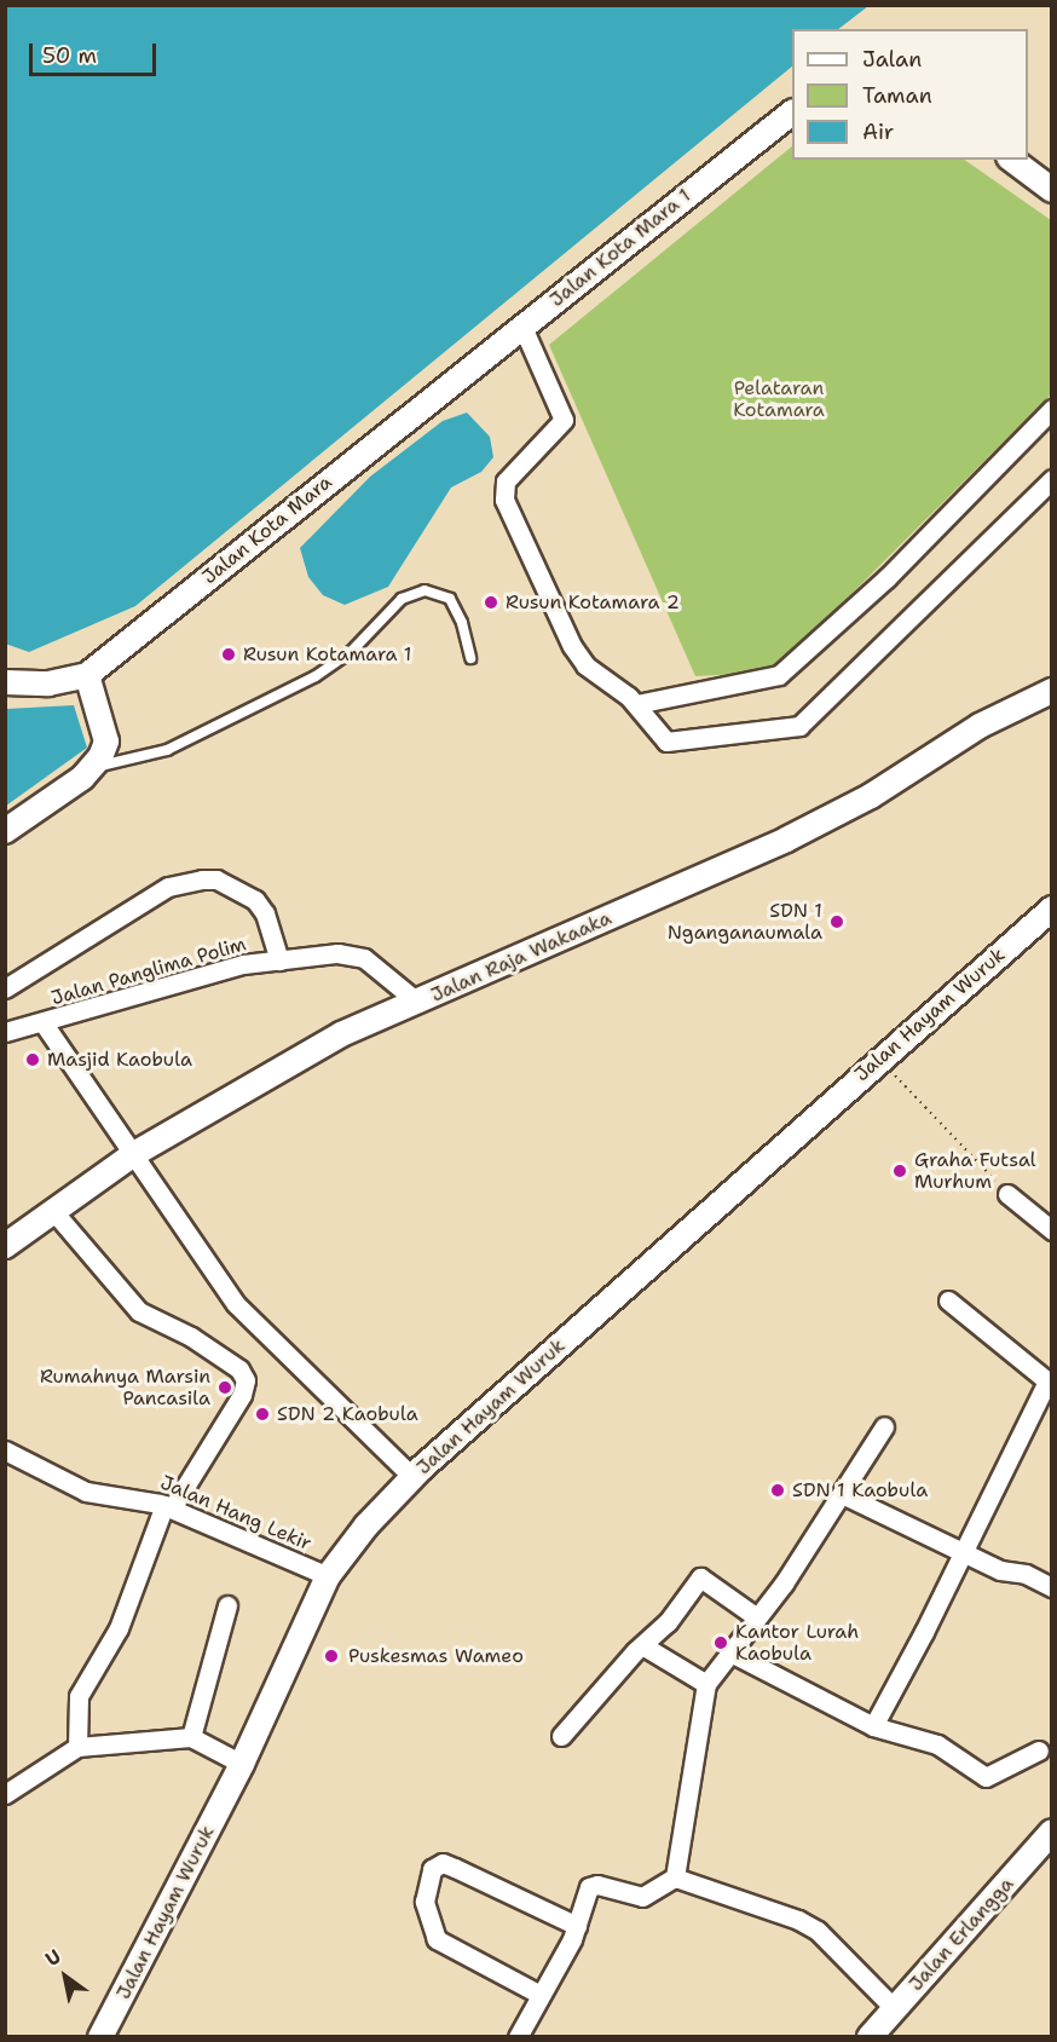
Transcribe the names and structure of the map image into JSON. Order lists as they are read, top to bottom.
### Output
{
  "streets": {
    "street": [
      "Jalan Kota Mara 1",
      "Jalan Kota Mara",
      "Jalan Raja Wakaaka",
      "Jalan Panglima Polim",
      "Jalan Hayam Wuruk",
      "Jalan Hang Lekir",
      "Jalan Erlangga"
    ]
  },
  "crossings": [
    ["Jalan Kota Mara 1", "Jalan Kota Mara"],
    ["Jalan Raja Wakaaka", "Jalan Panglima Polim"],
    ["Jalan Hayam Wuruk", "Jalan Hang Lekir"]
  ],
  "parks": ["Pelataran Kotamara"],
  "places": [
    "Rusun Kotamara 2",
    "Rusun Kotamara 1",
    "SDN 1 Nganganaumala",
    "Masjid Kaobula",
    "Graha Futsal Murhum",
    "Rumahnya Marsin Pancasila",
    "SDN 2 Kaobula",
    "SDN 1 Kaobula",
    "Kantor Lurah Kaobula",
    "Puskesmas Wameo"
  ],
  "legend": ["Jalan", "Taman", "Air"],
  "scale_bar": "50 m",
  "north": "top left"
}
